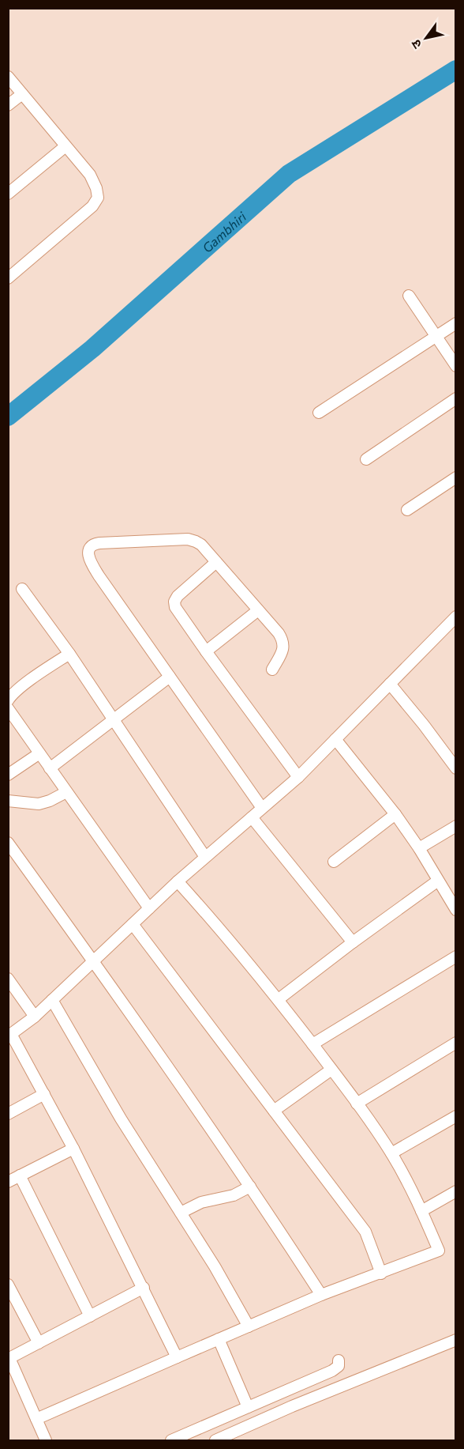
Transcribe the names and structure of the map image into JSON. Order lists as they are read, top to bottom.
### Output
{
  "water": ["Gambhiri"],
  "north": "bottom left"
}
